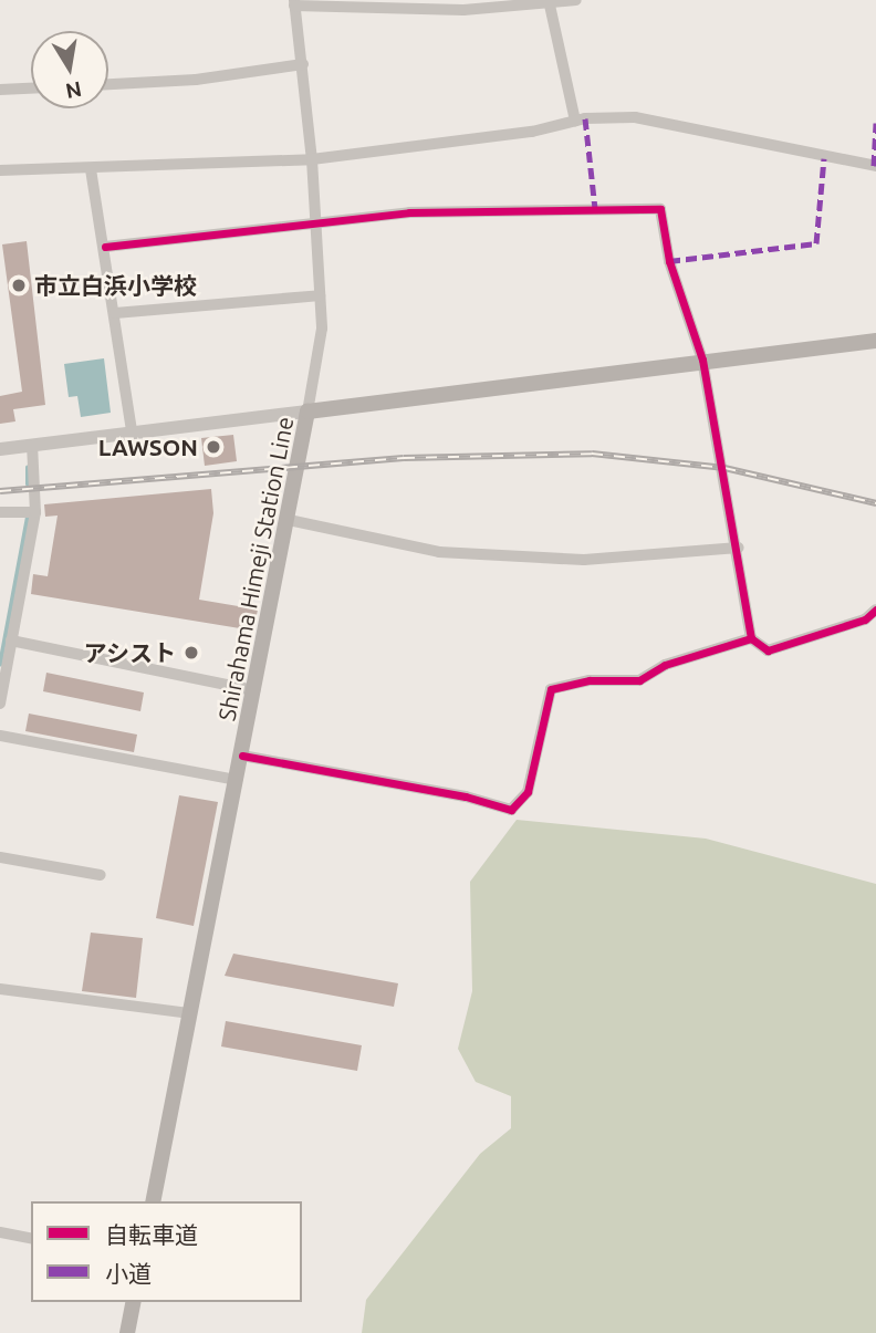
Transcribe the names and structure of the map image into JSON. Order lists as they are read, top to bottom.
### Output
{
  "streets": {
    "main road": ["Shirahama Himeji Station Line"]
  },
  "places": ["市立白浜小学校", "LAWSON", "アシスト"],
  "legend": ["自転車道", "小道"],
  "north": "bottom"
}
